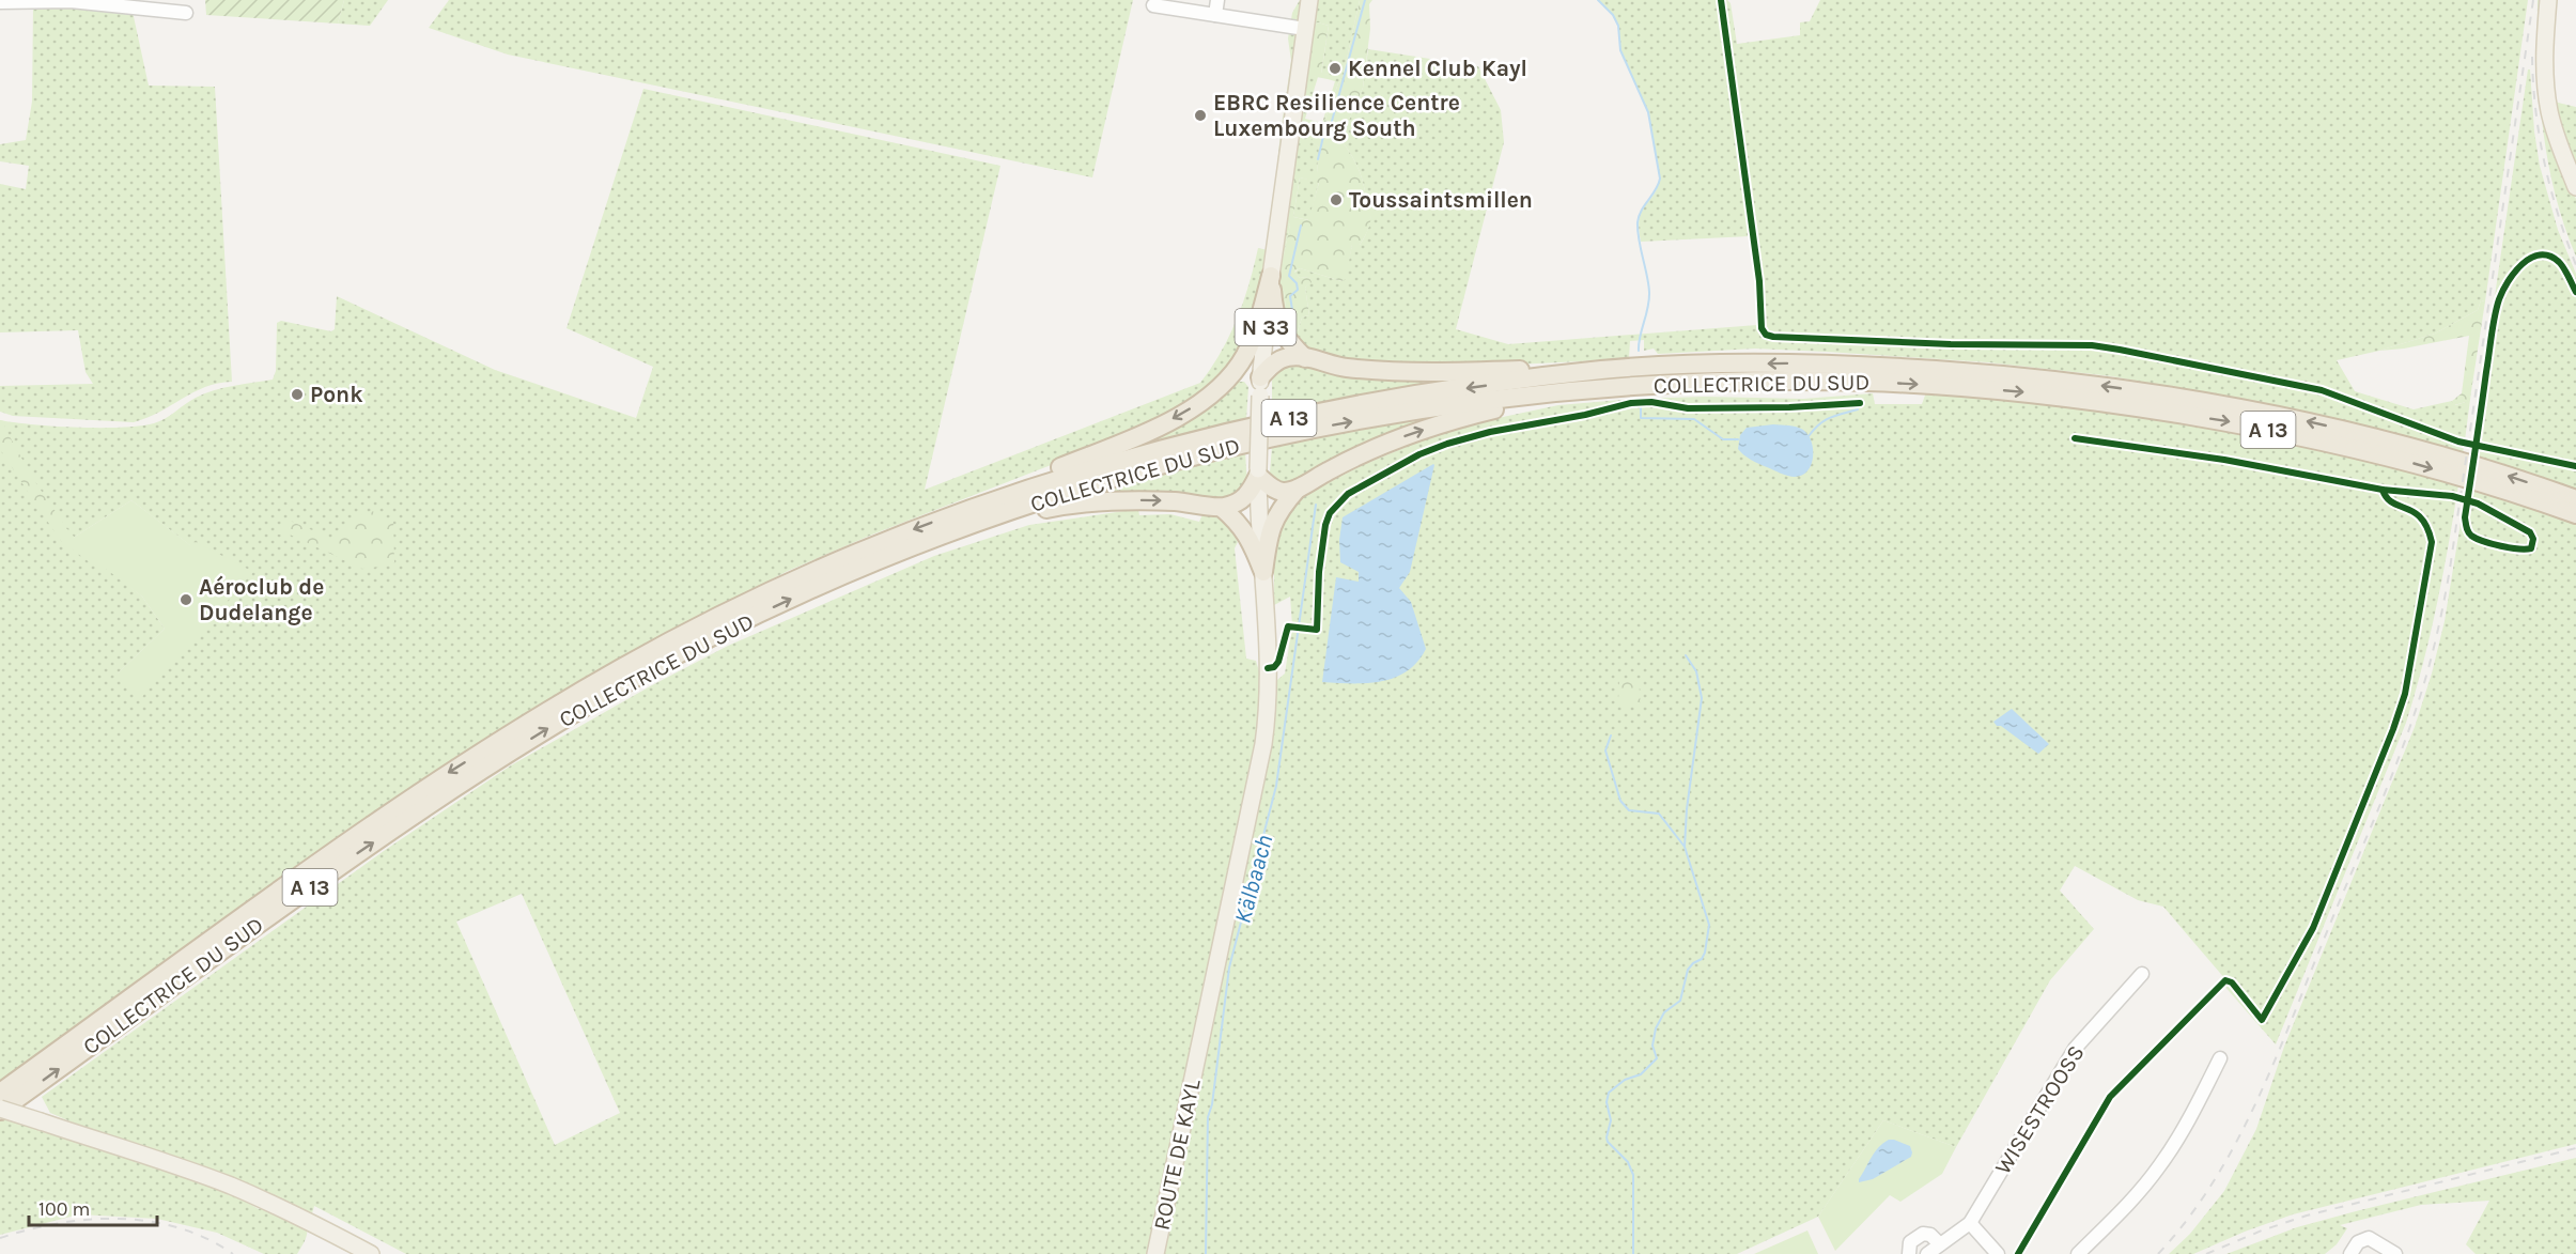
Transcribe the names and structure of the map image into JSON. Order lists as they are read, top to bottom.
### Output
{
  "streets": {
    "highway": ["COLLECTRICE DU SUD", "A 13"],
    "main road": ["N 33", "ROUTE DE KAYL"],
    "street": ["WISESTROOSS"]
  },
  "crossings": [
    ["N 33", "A 13"],
    ["N 33", "ROUTE DE KAYL"],
    ["COLLECTRICE DU SUD", "A 13"],
    ["A 13", "ROUTE DE KAYL"]
  ],
  "water": ["Kälbaach"],
  "places": [
    "Kennel Club Kayl",
    "EBRC Resilience Centre Luxembourg South",
    "Toussaintsmillen",
    "Ponk",
    "Aéroclub de Dudelange"
  ],
  "scale_bar": "100 m"
}
